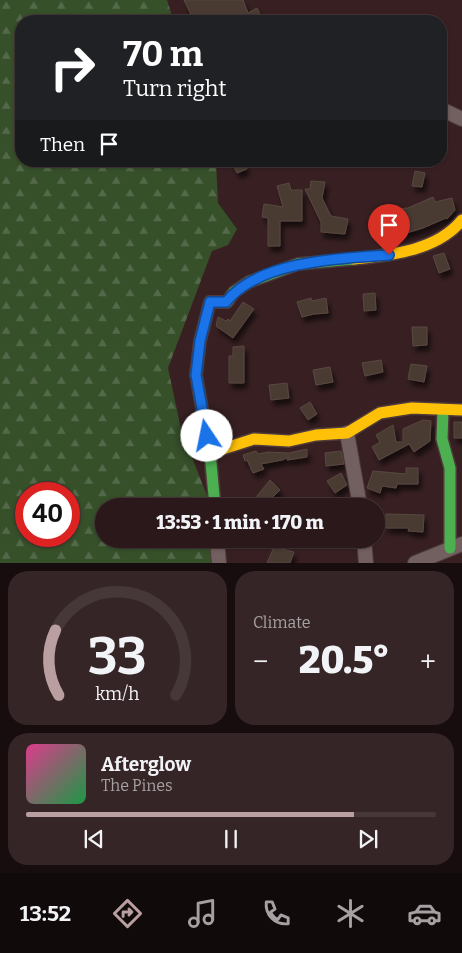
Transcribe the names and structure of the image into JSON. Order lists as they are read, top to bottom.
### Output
{
  "page": {
    "turn": ["70 m", "Turn right"],
    "then": "Then",
    "limit": "40",
    "trip": "13:53 · 1 min · 170 m",
    "tile": "Climate",
    "heat": ["−", "20.5°", "+"],
    "song": ["Afterglow", "The Pines"],
    "tabs": "13:52",
    "gauge": ["33", "km/h"]
  }
}
